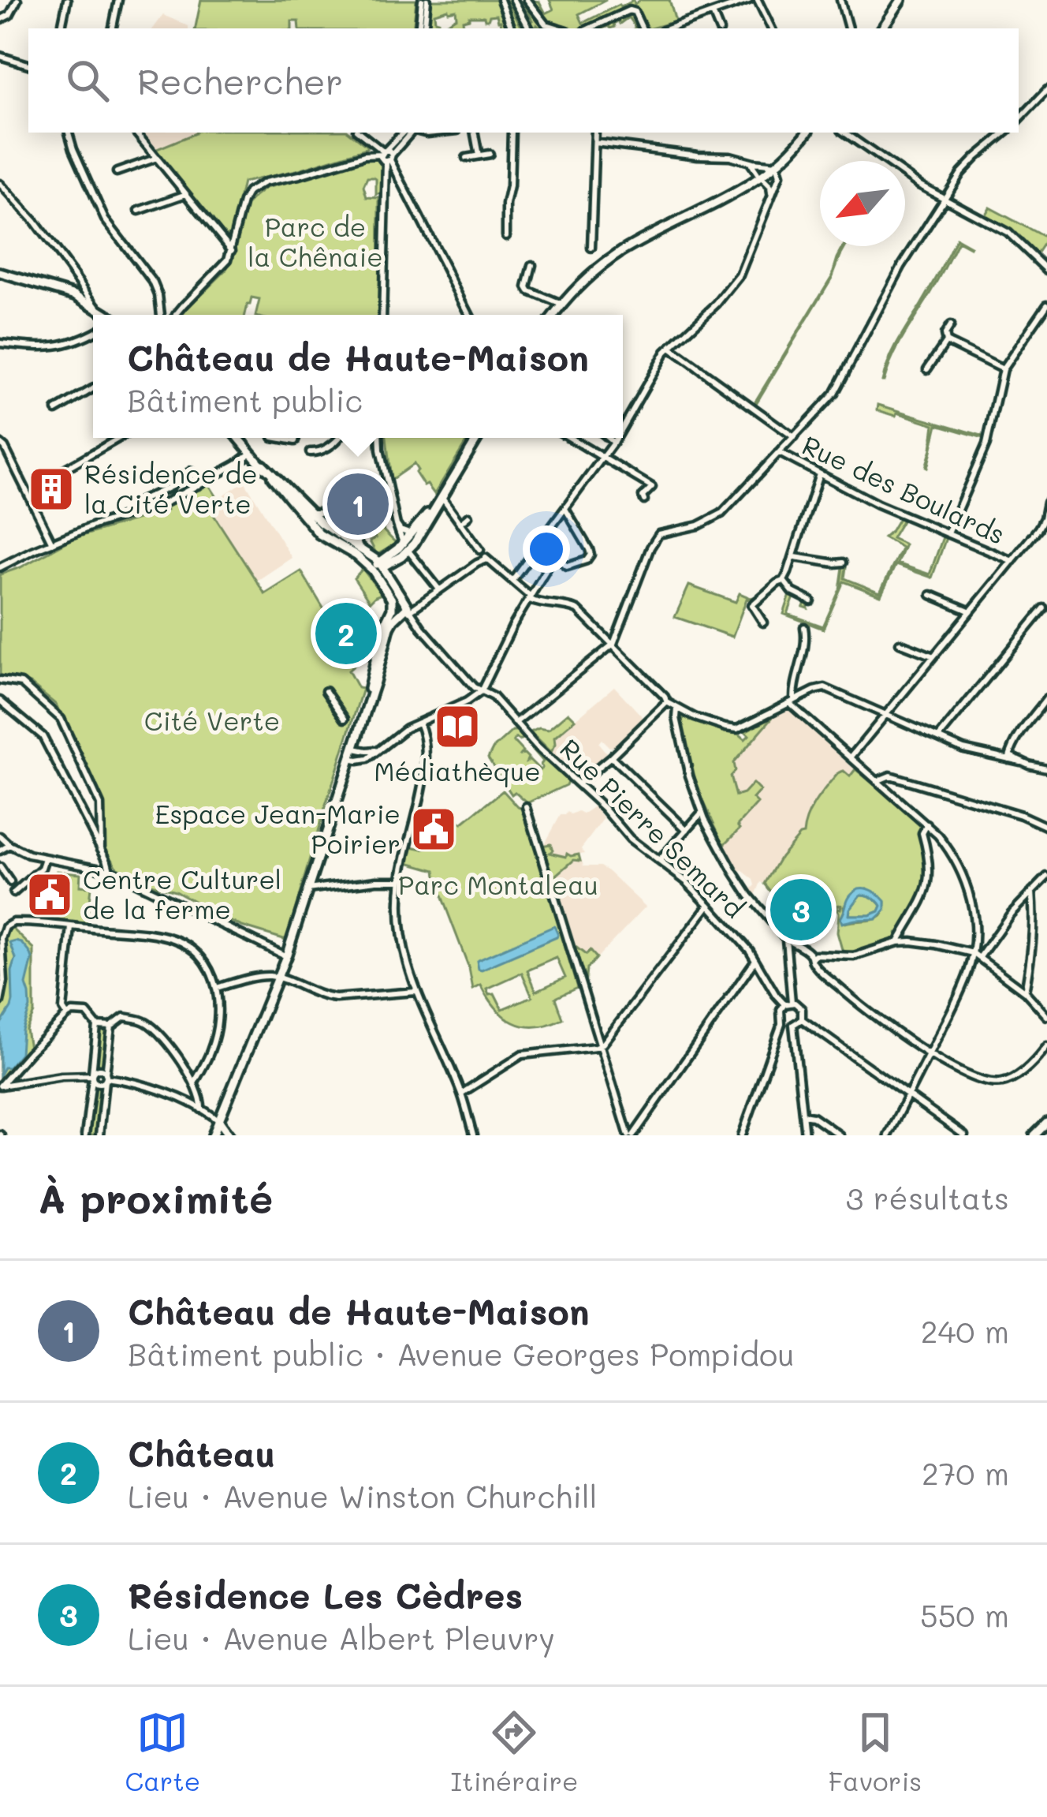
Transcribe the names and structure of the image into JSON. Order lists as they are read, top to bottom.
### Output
{
  "streets": {
    "street": ["Rue des Boulards", "Rue Pierre Semard"]
  },
  "parks": ["Parc de la Chênaie", "Cité Verte", "Parc Montaleau"],
  "places": {
    "building": ["Résidence de la Cité Verte"],
    "library": ["Médiathèque"],
    "public building": ["Espace Jean-Marie Poirier", "Centre Culturel de la ferme"]
  },
  "north": "bottom left",
  "page": {
    "search": "Rechercher",
    "popup": ["Château de Haute-Maison", "Bâtiment public"],
    "pins": ["1", "2", "3"],
    "heading": ["À proximité", "3 résultats"],
    "list": [
      {
        "mark": "1",
        "name": "Château de Haute-Maison",
        "note": "Bâtiment public · Avenue Georges Pompidou",
        "value": "240 m"
      },
      {
        "mark": "2",
        "name": "Château",
        "note": "Lieu · Avenue Winston Churchill",
        "value": "270 m"
      },
      {
        "mark": "3",
        "name": "Résidence Les Cèdres",
        "note": "Lieu · Avenue Albert Pleuvry",
        "value": "550 m"
      }
    ],
    "nav": ["Carte", "Itinéraire", "Favoris"]
  }
}
